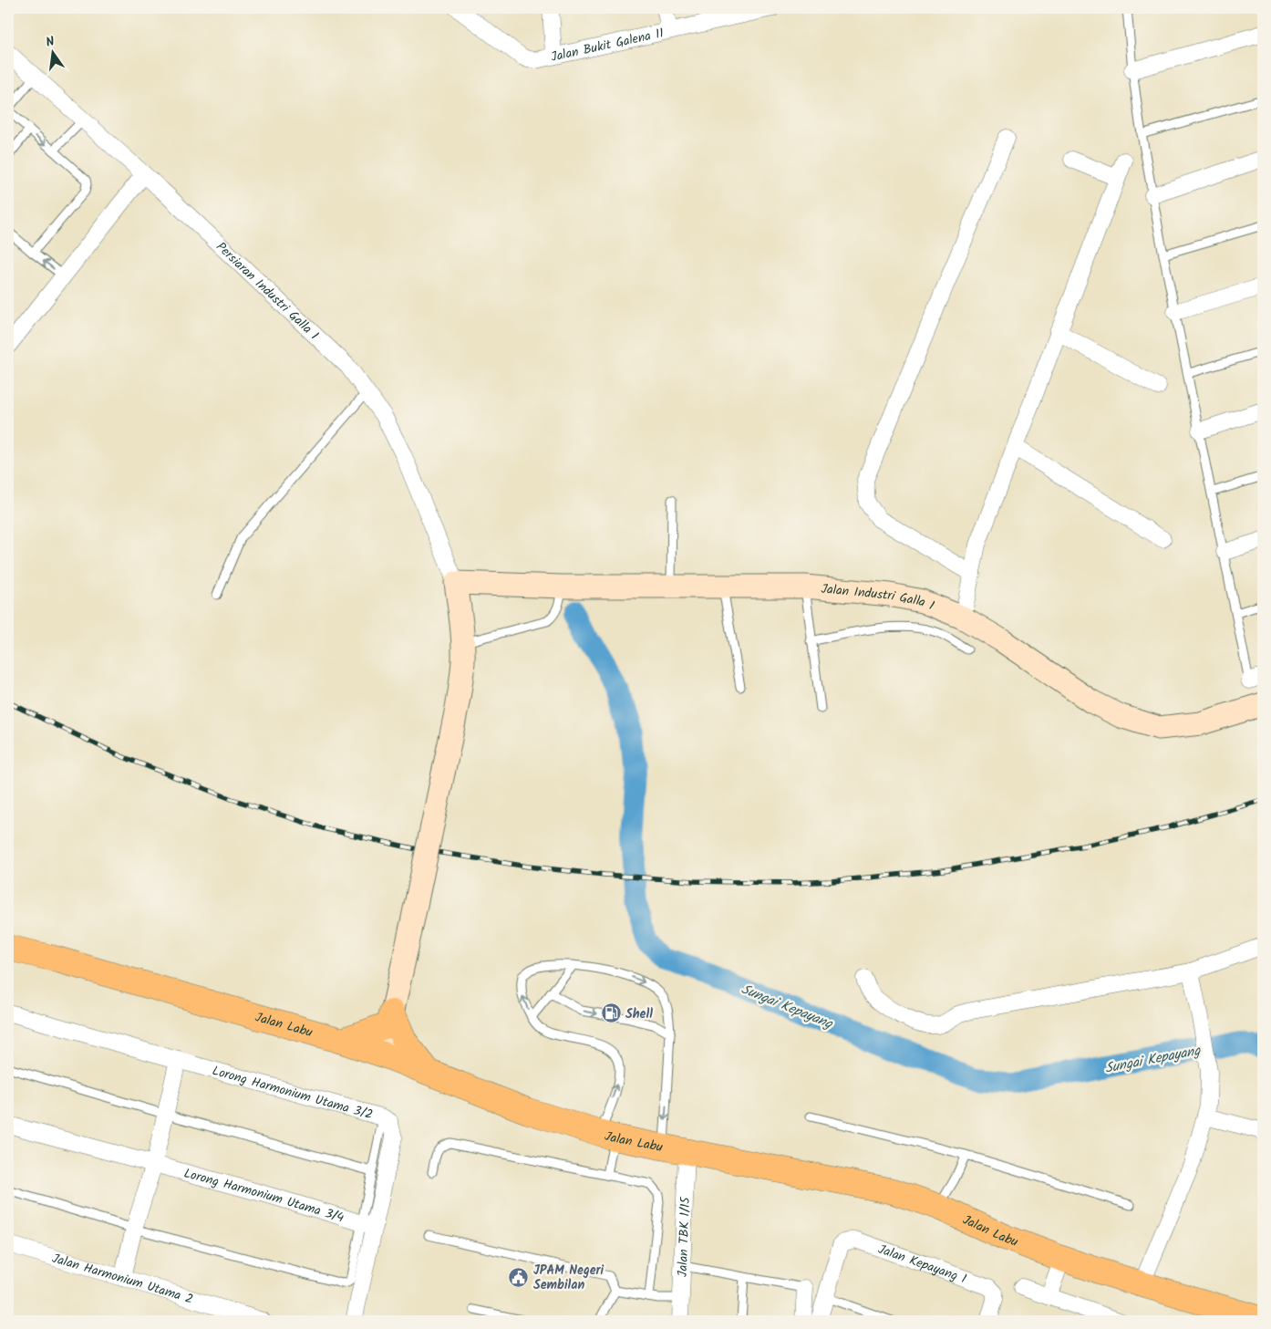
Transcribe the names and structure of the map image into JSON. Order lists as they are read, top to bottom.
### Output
{
  "streets": {
    "main road": ["Jalan Industri Galla 1", "Jalan Labu"],
    "street": [
      "Jalan Bukit Galena 11",
      "Persiaran Industri Galla 1",
      "Lorong Harmonium Utama 3/2",
      "Lorong Harmonium Utama 3/4",
      "Jalan TBK 1/15",
      "Jalan Kepayang 1",
      "Jalan Harmonium Utama 2"
    ]
  },
  "crossings": [
    ["Persiaran Industri Galla 1", "Jalan Industri Galla 1"],
    ["Jalan Labu", "Jalan TBK 1/15"],
    ["Lorong Harmonium Utama 3/2", "Lorong Harmonium Utama 3/4"]
  ],
  "water": ["Sungai Kepayang"],
  "places": {
    "fuel station": ["Shell"],
    "public building": ["JPAM Negeri Sembilan"]
  },
  "north": "top"
}
